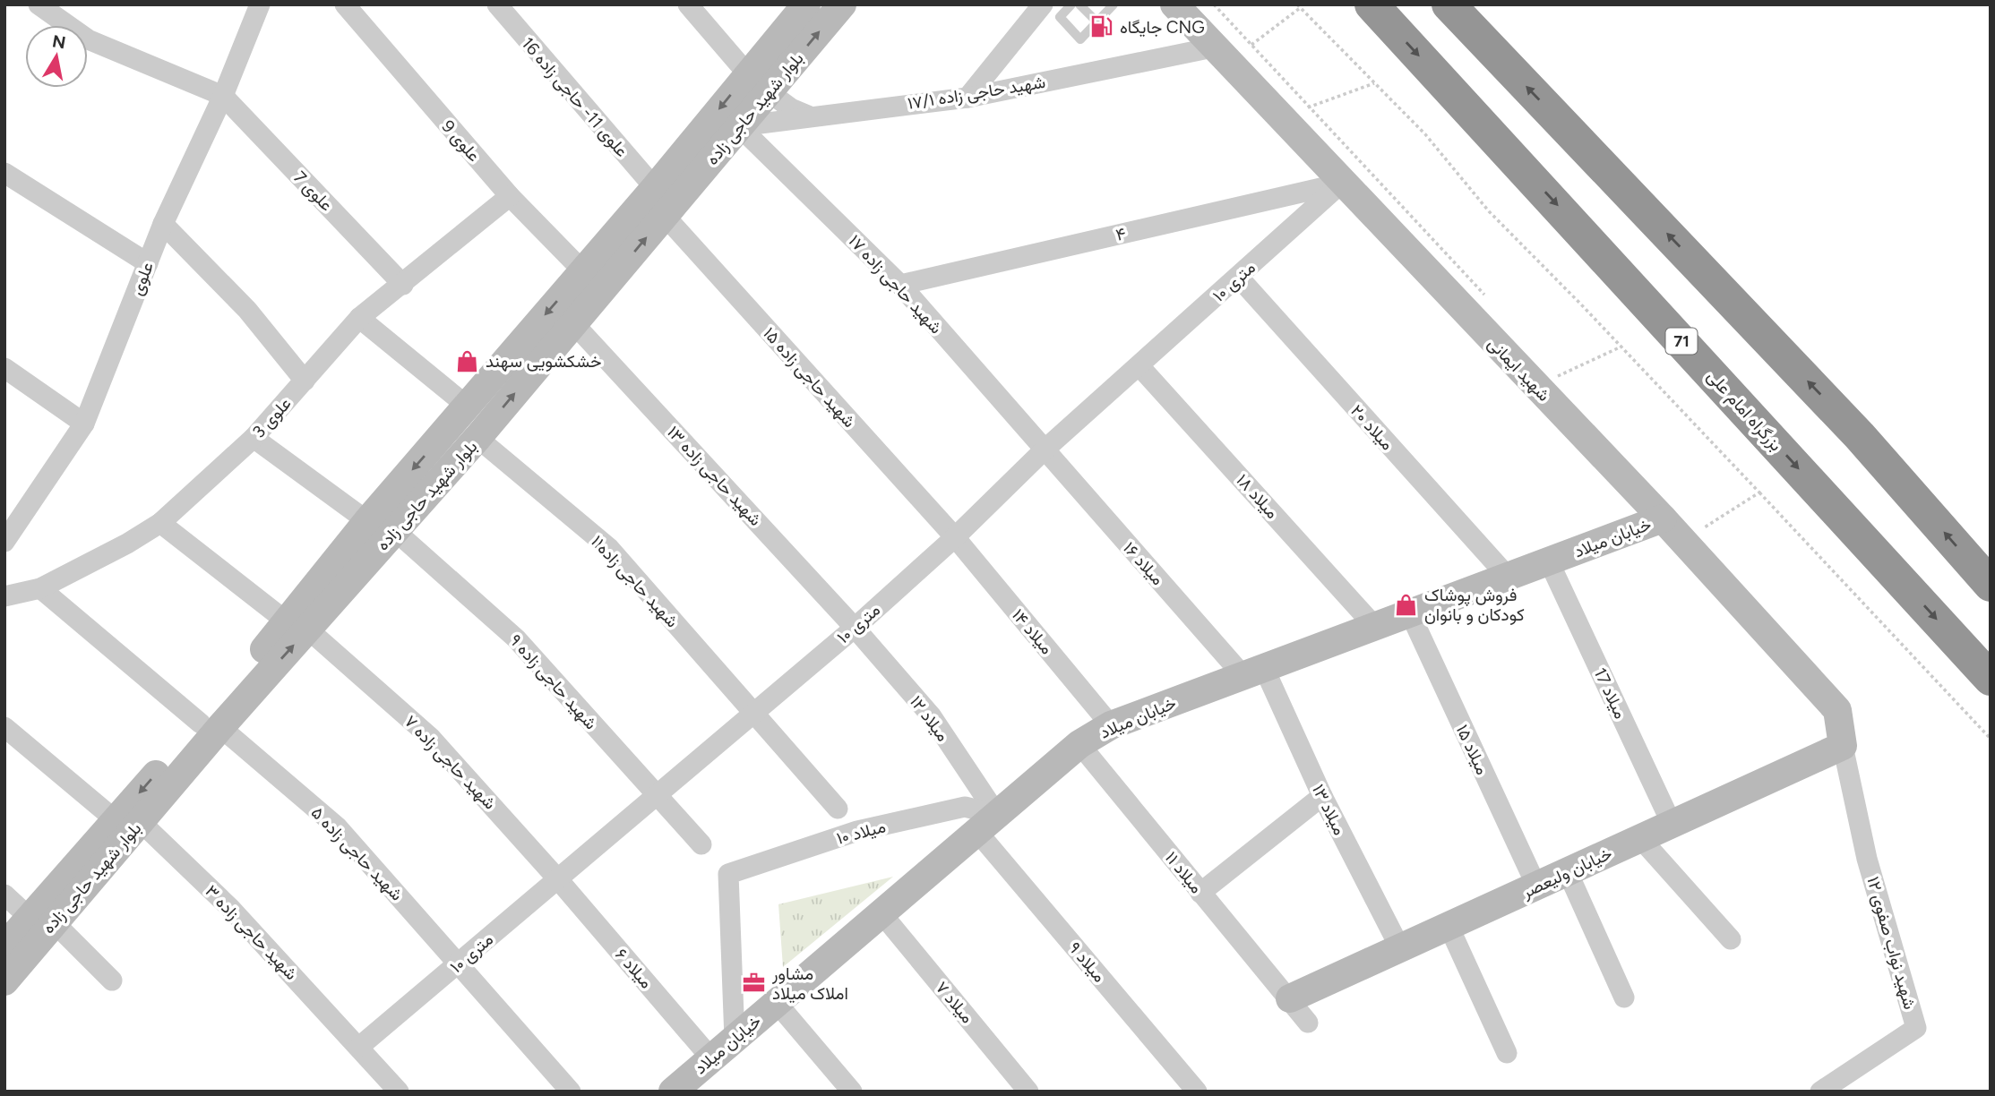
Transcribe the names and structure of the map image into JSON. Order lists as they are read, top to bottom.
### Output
{
  "streets": {
    "highway": ["71", "بزرگراه امام علی"],
    "street": [
      "شهید حاجی زاده ۱۷/۱",
      "علوی 11- حاجی زاده 16",
      "بلوار شهید حاجی زاده",
      "علوی 9",
      "علوی 7",
      "۴",
      "علوی",
      "۱۰ متری",
      "شهید حاجی زاده ۱۷",
      "شهید ایمانی",
      "شهید حاجی زاده ۱۵",
      "علوی 3",
      "میلاد ۲۰",
      "شهید حاجی زاده ۱۳",
      "میلاد ۱۸",
      "خیابان میلاد",
      "میلاد ۱۶",
      "شهید حاجی زاده۱۱",
      "میلاد ۱۴",
      "شهید حاجی زاده ۹",
      "میلاد 17",
      "میلاد ۱۲",
      "میلاد ۱۵",
      "شهید حاجی زاده ۷",
      "میلاد ۱۳",
      "میلاد ۱۰",
      "شهید حاجی زاده ۵",
      "میلاد ۱۱",
      "خیابان ولیعصر",
      "شهید حاجی زاده ۳",
      "شهید نواب صفوی ۱۲",
      "میلاد ۹",
      "میلاد ۶",
      "میلاد ۷"
    ]
  },
  "crossings": [
    ["شهید حاجی زاده ۱۷/۱", "بلوار شهید حاجی زاده"],
    ["شهید حاجی زاده ۱۷/۱", "شهید حاجی زاده ۱۷"],
    ["شهید حاجی زاده ۱۷/۱", "شهید ایمانی"],
    ["علوی 11- حاجی زاده 16", "بلوار شهید حاجی زاده"],
    ["بلوار شهید حاجی زاده", "علوی 9"],
    ["بلوار شهید حاجی زاده", "شهید حاجی زاده ۱۷"],
    ["بلوار شهید حاجی زاده", "شهید حاجی زاده ۱۵"],
    ["بلوار شهید حاجی زاده", "شهید حاجی زاده ۱۳"],
    ["بلوار شهید حاجی زاده", "شهید حاجی زاده۱۱"],
    ["بلوار شهید حاجی زاده", "شهید حاجی زاده ۹"],
    ["بلوار شهید حاجی زاده", "شهید حاجی زاده ۷"],
    ["بلوار شهید حاجی زاده", "شهید حاجی زاده ۵"],
    ["بلوار شهید حاجی زاده", "شهید حاجی زاده ۳"],
    ["علوی 9", "علوی 3"],
    ["علوی 7", "علوی"],
    ["علوی 7", "علوی 3"],
    ["۴", "۱۰ متری"],
    ["۴", "شهید حاجی زاده ۱۷"],
    ["۴", "شهید ایمانی"],
    ["۱۰ متری", "شهید حاجی زاده ۱۷"],
    ["۱۰ متری", "شهید ایمانی"],
    ["۱۰ متری", "شهید حاجی زاده ۱۵"],
    ["۱۰ متری", "میلاد ۲۰"],
    ["۱۰ متری", "شهید حاجی زاده ۱۳"],
    ["۱۰ متری", "میلاد ۱۸"],
    ["۱۰ متری", "میلاد ۱۶"],
    ["۱۰ متری", "شهید حاجی زاده۱۱"],
    ["۱۰ متری", "میلاد ۱۴"],
    ["۱۰ متری", "شهید حاجی زاده ۹"],
    ["۱۰ متری", "میلاد ۱۲"],
    ["۱۰ متری", "شهید حاجی زاده ۷"],
    ["۱۰ متری", "شهید حاجی زاده ۵"],
    ["۱۰ متری", "شهید حاجی زاده ۳"],
    ["۱۰ متری", "میلاد ۶"],
    ["شهید حاجی زاده ۱۷", "میلاد ۱۶"],
    ["شهید ایمانی", "خیابان میلاد"],
    ["شهید ایمانی", "خیابان ولیعصر"],
    ["شهید ایمانی", "شهید نواب صفوی ۱۲"],
    ["شهید حاجی زاده ۱۵", "میلاد ۱۴"],
    ["علوی 3", "شهید حاجی زاده ۷"],
    ["علوی 3", "شهید حاجی زاده ۵"],
    ["میلاد ۲۰", "خیابان میلاد"],
    ["شهید حاجی زاده ۱۳", "میلاد ۱۲"],
    ["میلاد ۱۸", "خیابان میلاد"],
    ["خیابان میلاد", "میلاد ۱۶"],
    ["خیابان میلاد", "میلاد ۱۴"],
    ["خیابان میلاد", "میلاد 17"],
    ["خیابان میلاد", "میلاد ۱۲"],
    ["خیابان میلاد", "میلاد ۱۵"],
    ["خیابان میلاد", "میلاد ۱۳"],
    ["خیابان میلاد", "میلاد ۱۰"],
    ["خیابان میلاد", "میلاد ۱۱"],
    ["خیابان میلاد", "میلاد ۹"],
    ["خیابان میلاد", "میلاد ۶"],
    ["خیابان میلاد", "میلاد ۷"],
    ["میلاد ۱۶", "میلاد ۱۳"],
    ["میلاد 17", "خیابان ولیعصر"],
    ["میلاد ۱۲", "میلاد ۱۰"],
    ["میلاد ۱۲", "میلاد ۹"],
    ["میلاد ۱۵", "خیابان ولیعصر"],
    ["شهید حاجی زاده ۷", "میلاد ۶"],
    ["میلاد ۱۳", "خیابان ولیعصر"],
    ["میلاد ۱۰", "میلاد ۹"],
    ["میلاد ۱۱", "خیابان ولیعصر"],
    ["خیابان ولیعصر", "شهید نواب صفوی ۱۲"]
  ],
  "places": {
    "fuel station": ["جایگاه CNG"],
    "shop": ["خشکشویی سهند", "فروش پوشاک کودکان و بانوان"],
    "office": ["مشاور املاک میلاد"]
  },
  "north": "top"
}
